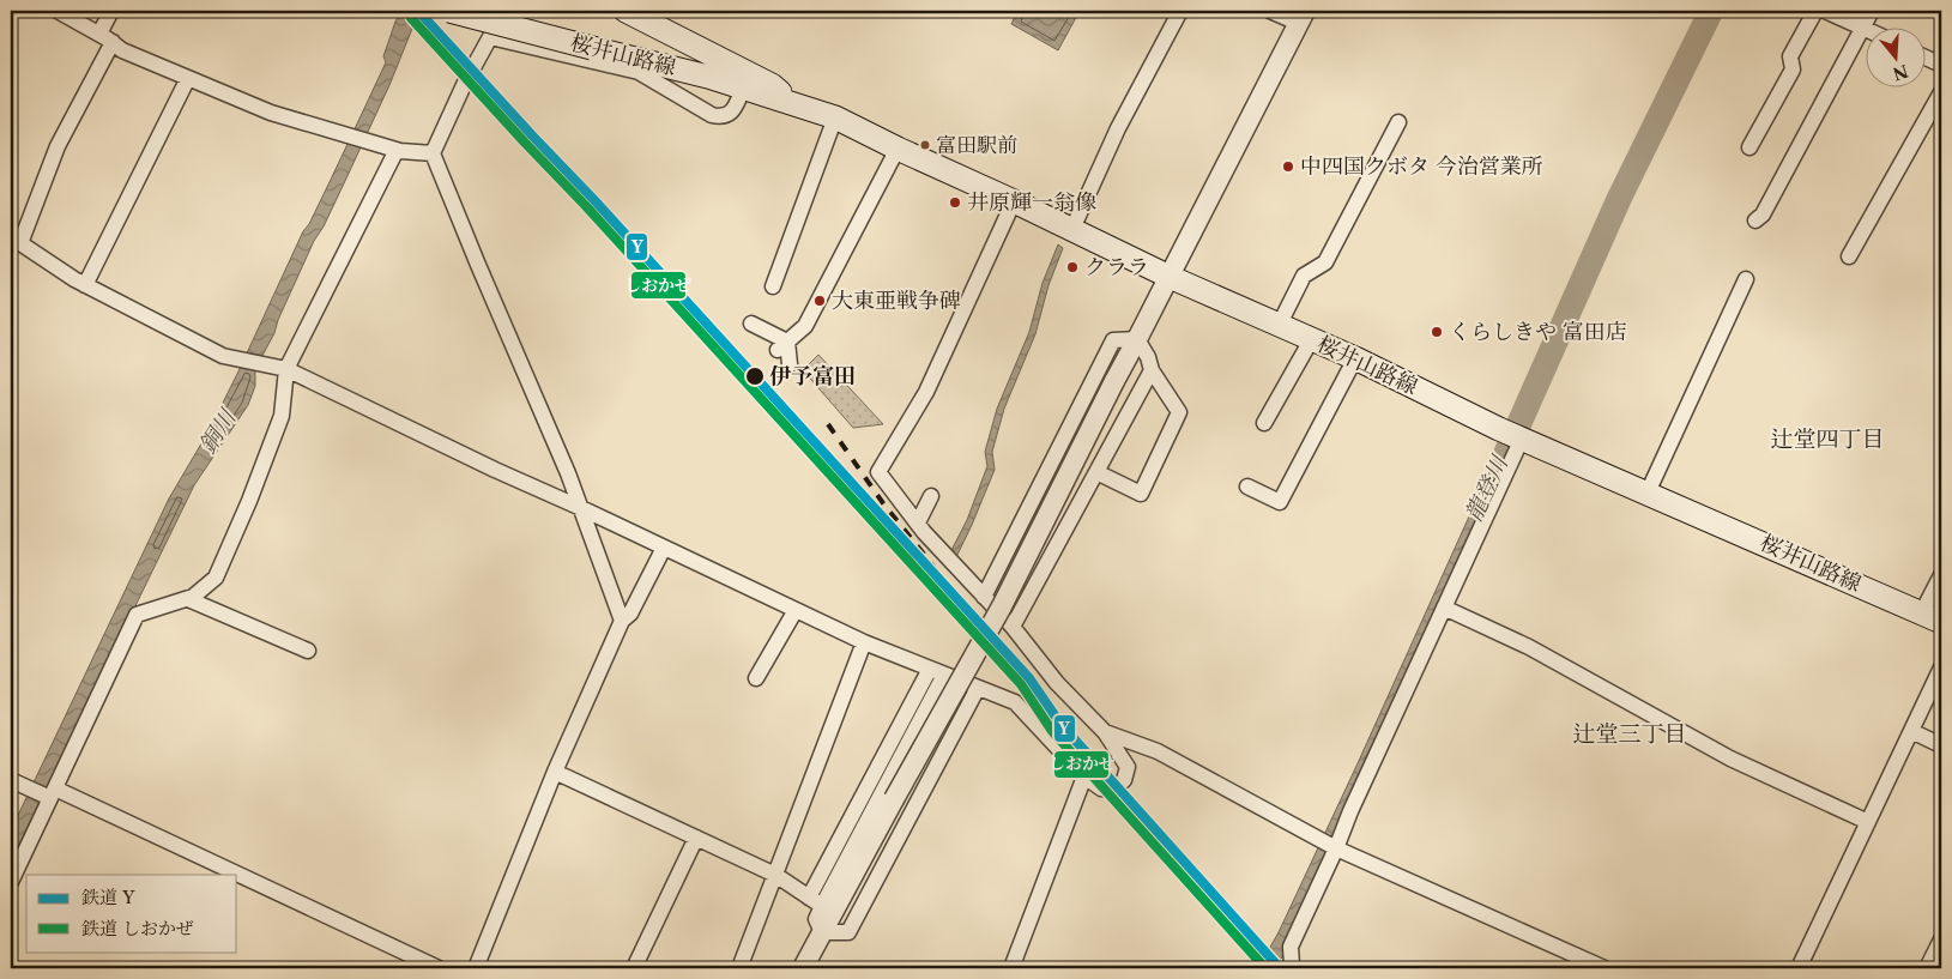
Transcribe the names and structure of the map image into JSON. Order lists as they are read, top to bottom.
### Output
{
  "streets": {
    "main road": ["桜井山路線"]
  },
  "districts": ["辻堂四丁目", "辻堂三丁目"],
  "water": ["銅川", "龍登川"],
  "places": [
    "富田駅前",
    "中四国クボタ 今治営業所",
    "井原輝一翁像",
    "クララ",
    "大東亜戦争碑",
    "くらしきや 富田店",
    "伊予富田"
  ],
  "lines": ["rail line Y", "rail line しおかぜ"],
  "legend": ["鉄道 Y", "鉄道 しおかぜ"],
  "north": "bottom"
}
